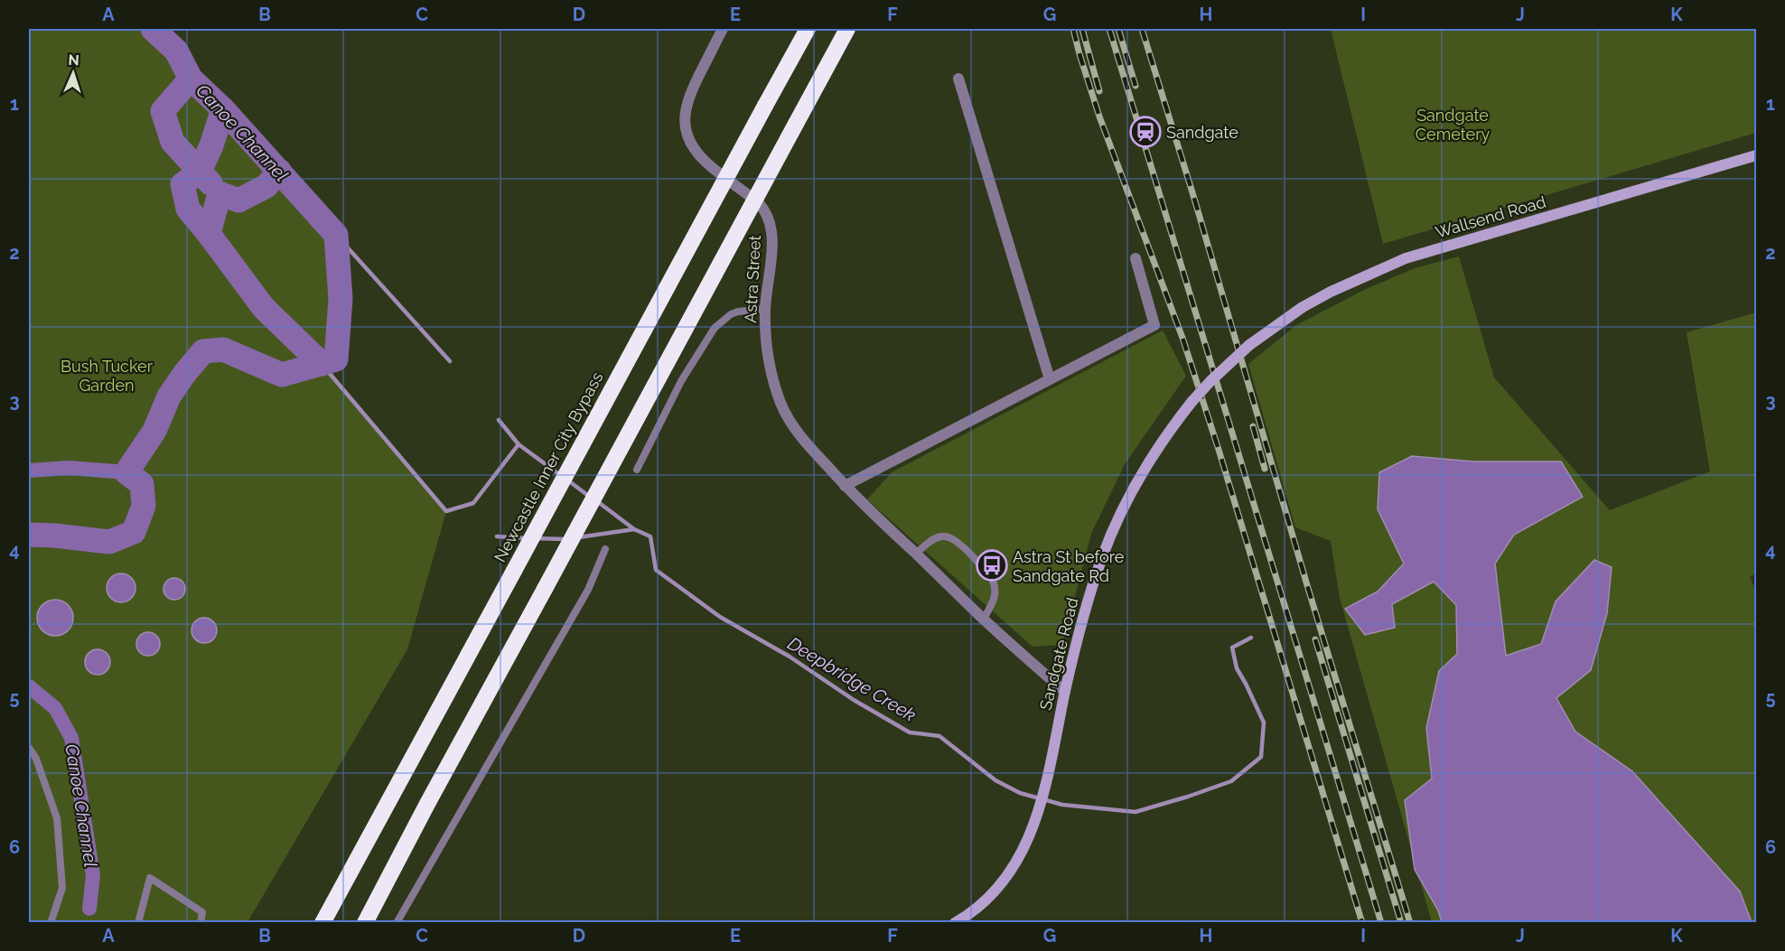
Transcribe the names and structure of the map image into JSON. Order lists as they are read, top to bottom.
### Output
{
  "streets": {
    "highway": ["Newcastle Inner City Bypass"],
    "main road": ["Wallsend Road", "Sandgate Road"],
    "street": ["Astra Street"]
  },
  "crossings": [
    ["Wallsend Road", "Sandgate Road"],
    ["Astra Street", "Sandgate Road"]
  ],
  "water": ["Canoe Channel", "Deepbridge Creek"],
  "parks": ["Sandgate Cemetery", "Bush Tucker Garden"],
  "places": {
    "station": ["Sandgate"],
    "bus stop": ["Astra St before Sandgate Rd"]
  },
  "north": "top",
  "grid": {
    "columns": [
      "A",
      "B",
      "C",
      "D",
      "E",
      "F",
      "G",
      "H",
      "I",
      "J",
      "K"
    ],
    "rows": [
      "1",
      "2",
      "3",
      "4",
      "5",
      "6"
    ]
  }
}
